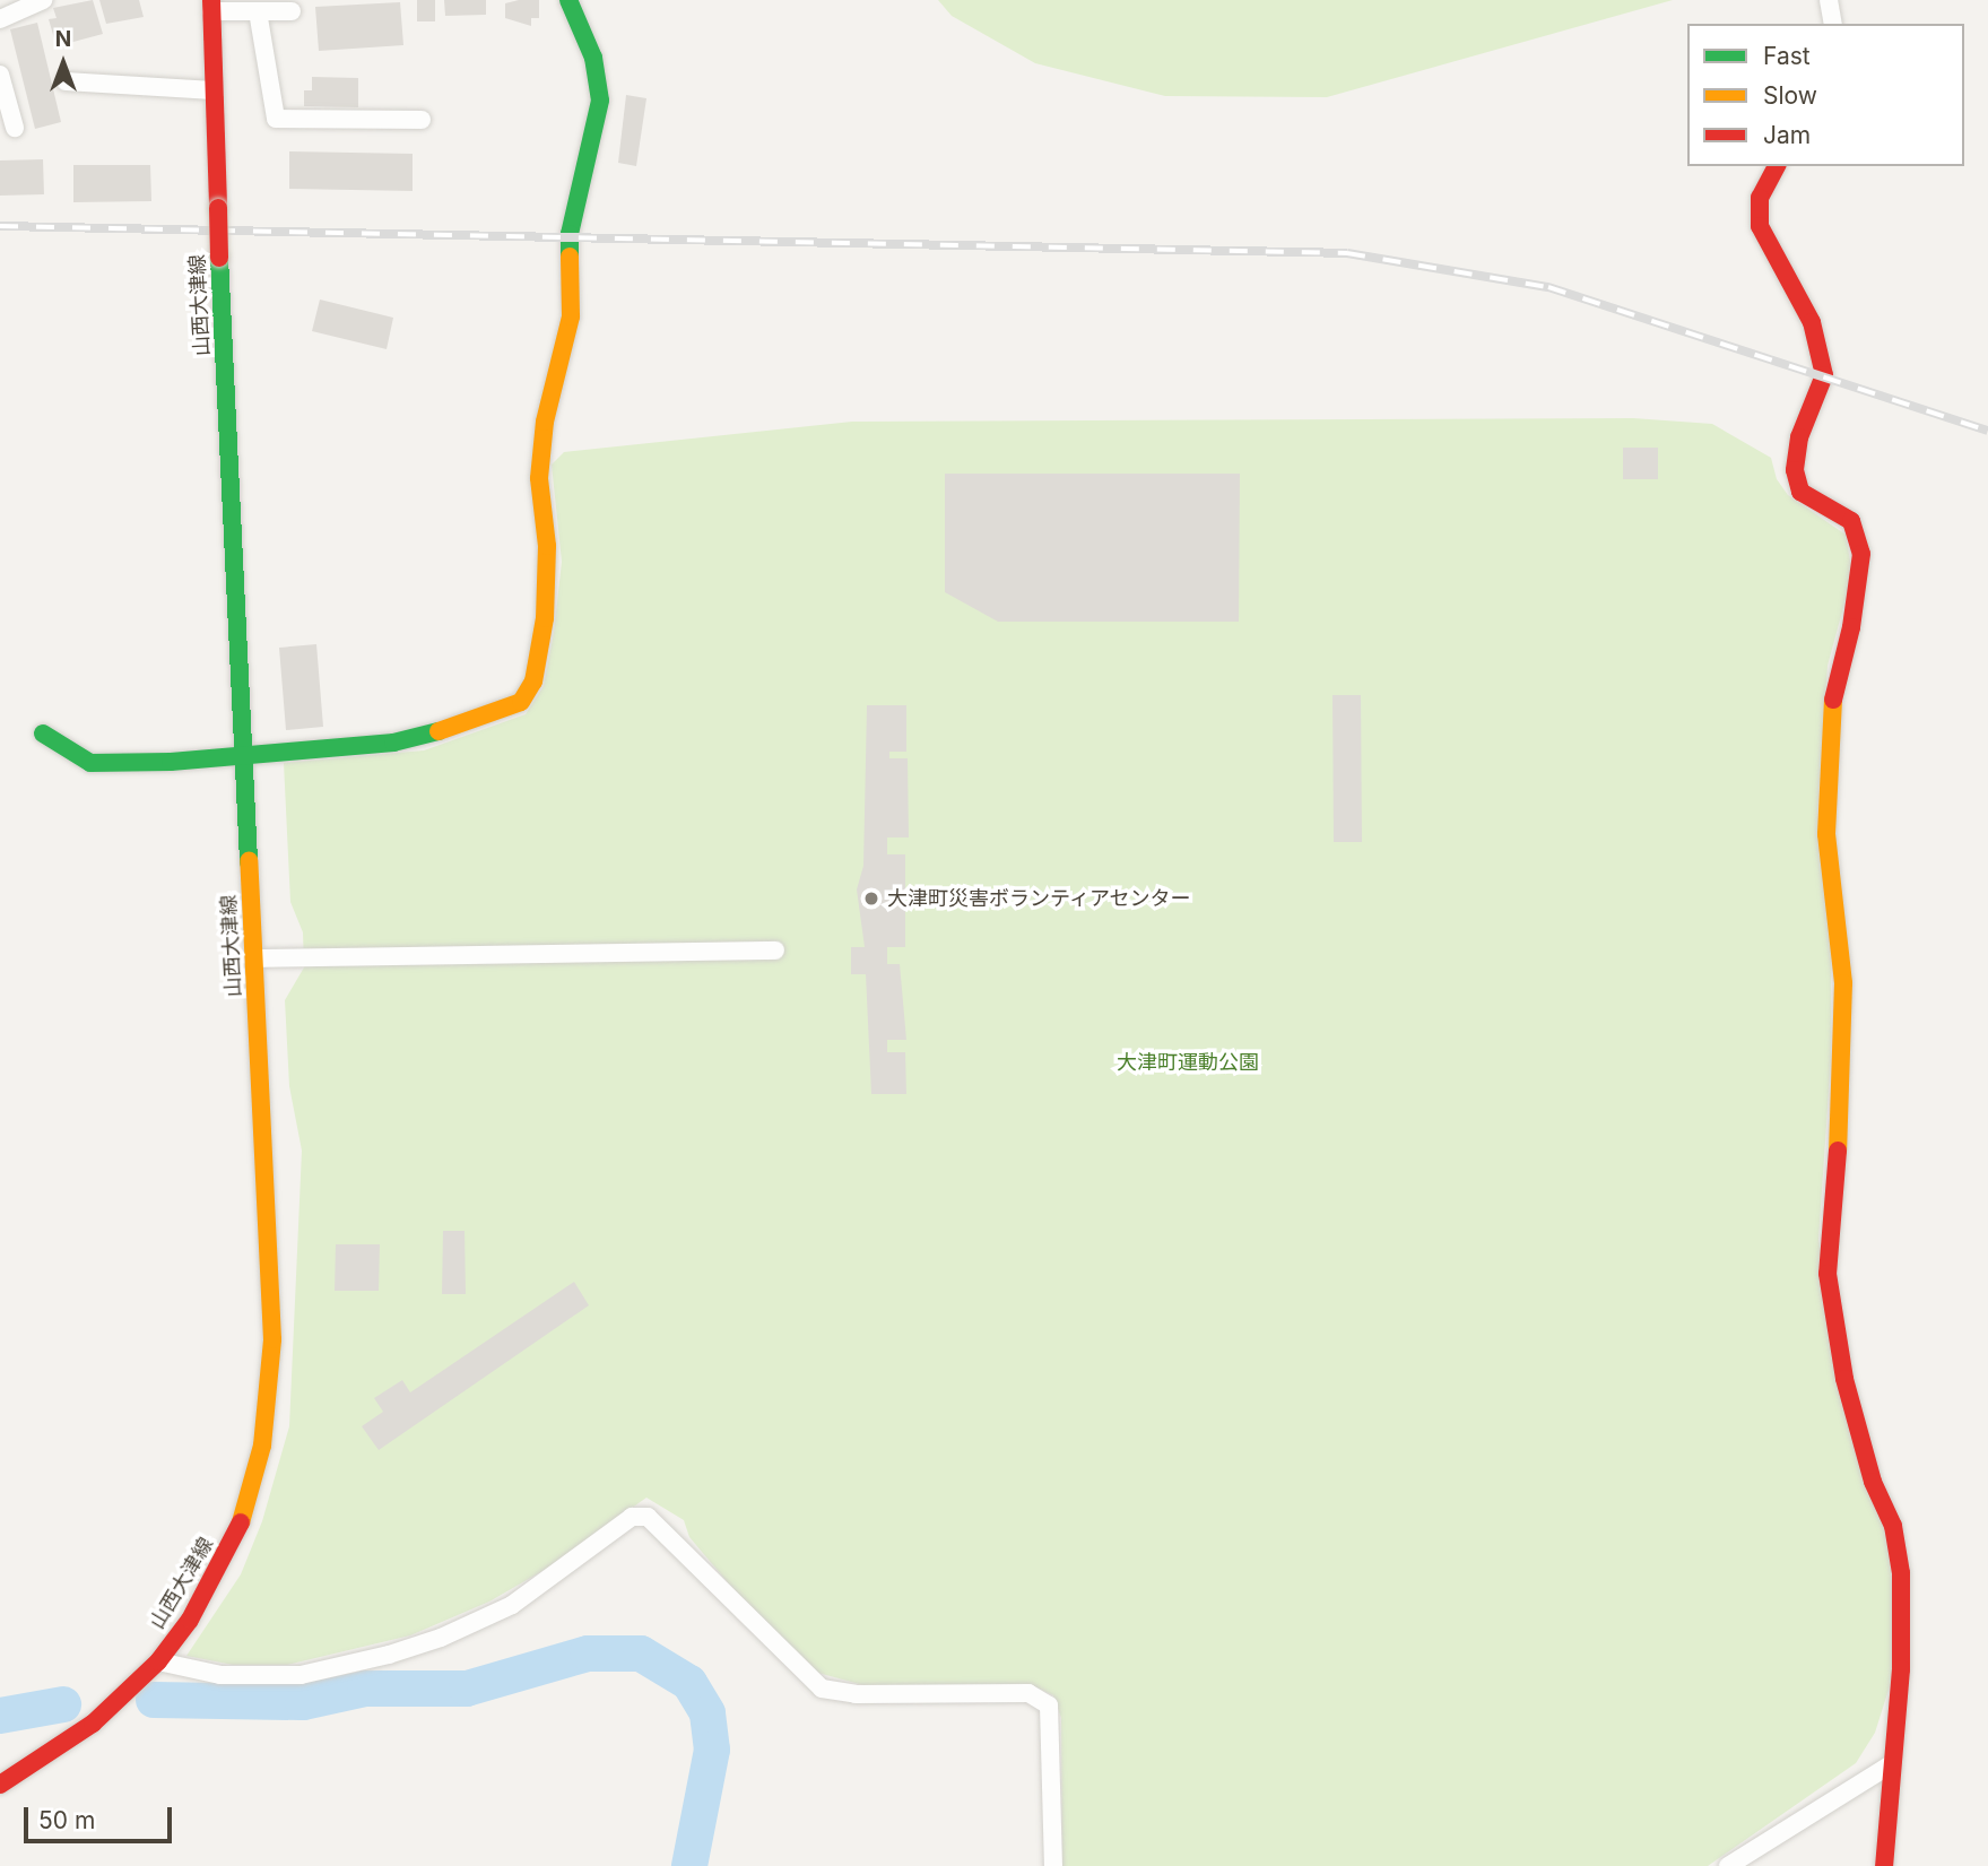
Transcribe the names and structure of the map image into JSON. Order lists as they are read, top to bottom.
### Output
{
  "streets": {
    "street": ["山西大津線"]
  },
  "parks": ["大津町運動公園"],
  "places": ["大津町災害ボランティアセンター"],
  "legend": ["Fast", "Slow", "Jam"],
  "scale_bar": "50 m",
  "north": "top"
}
